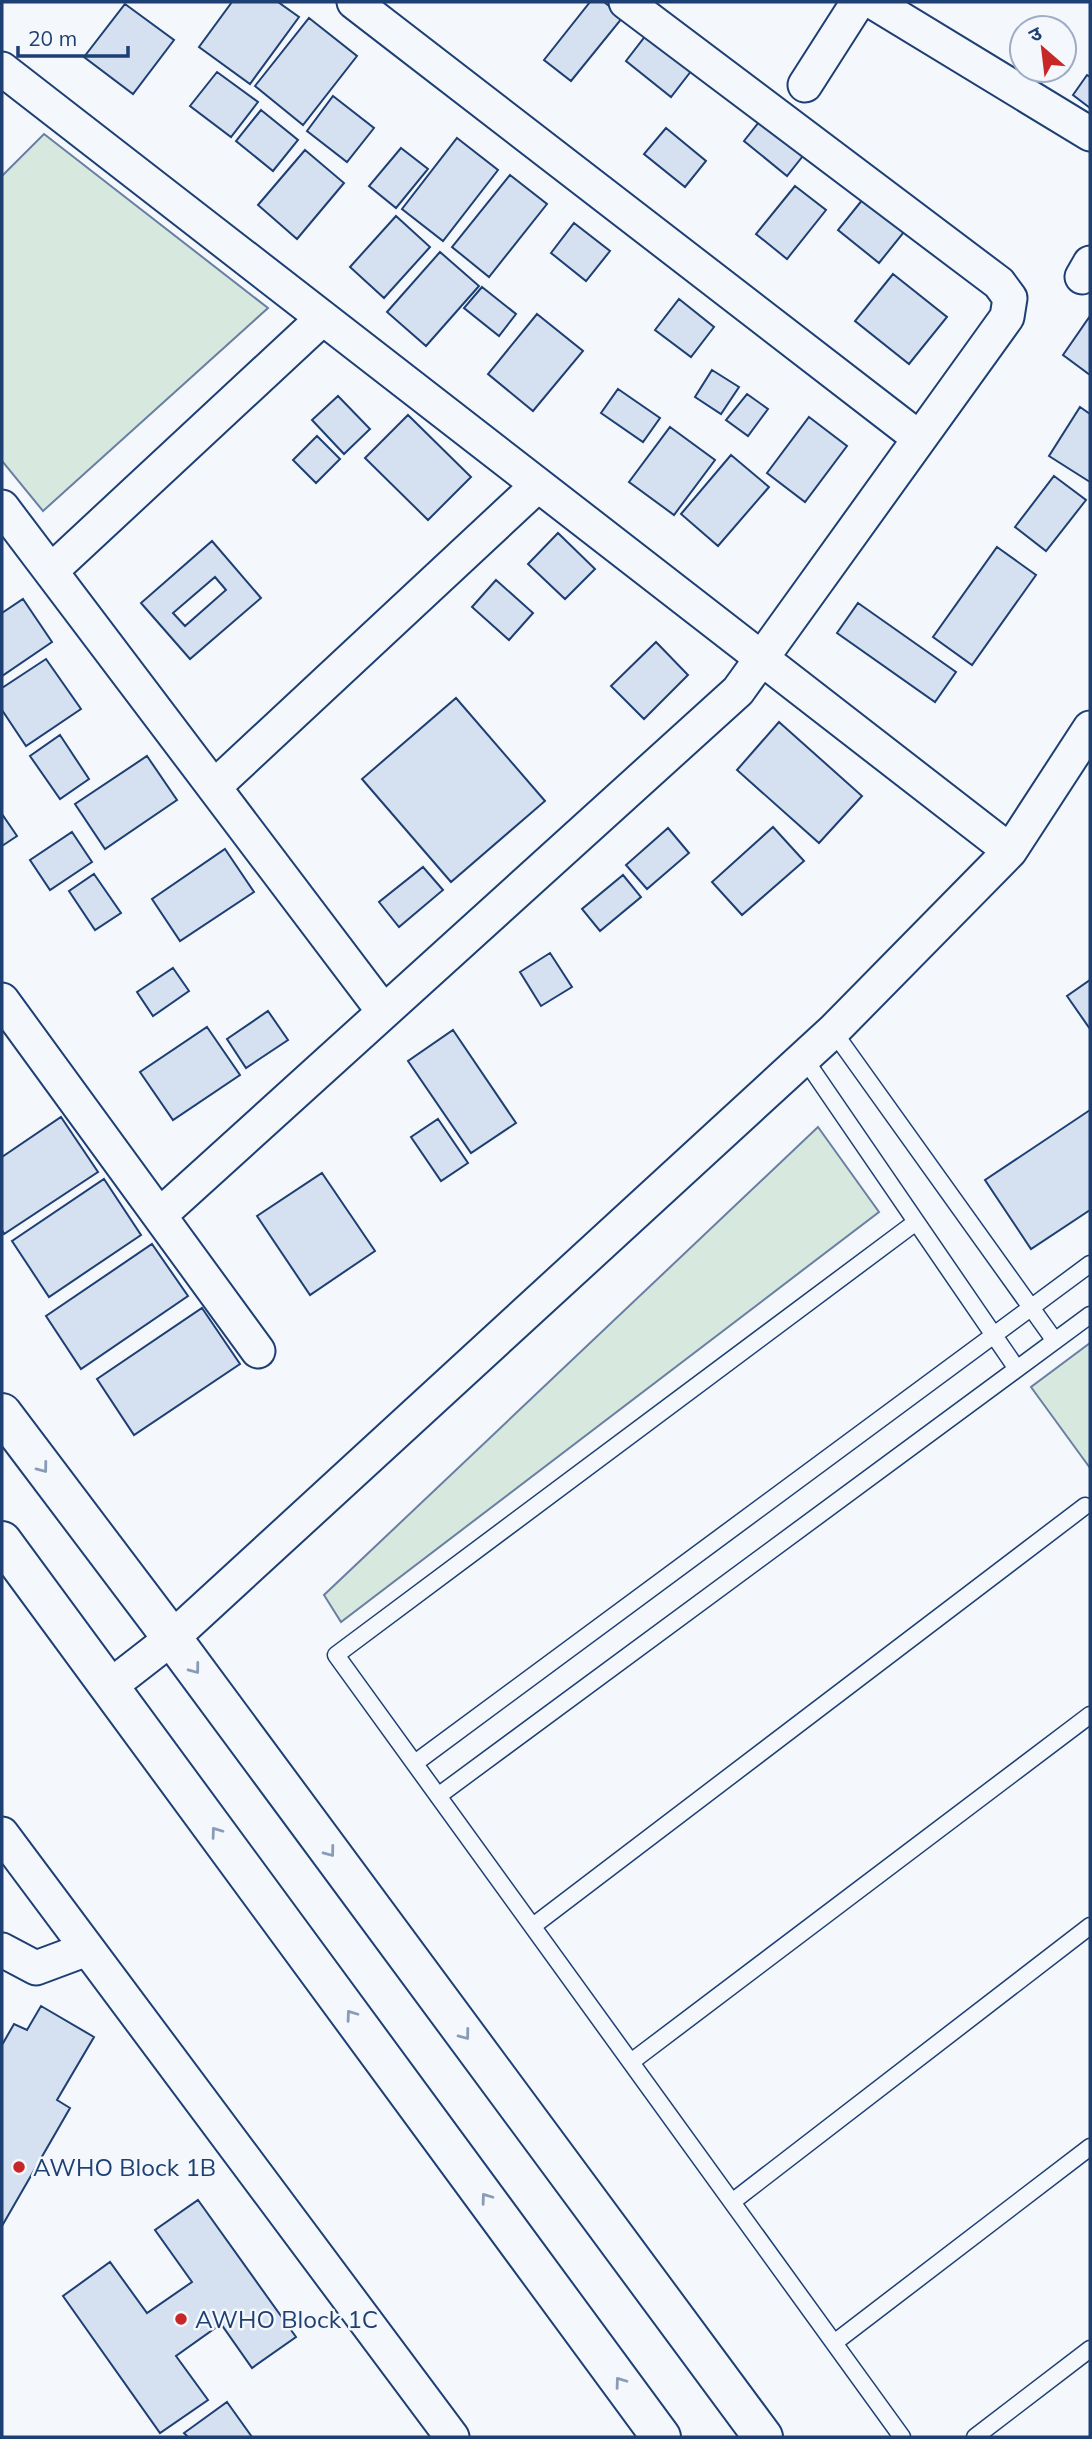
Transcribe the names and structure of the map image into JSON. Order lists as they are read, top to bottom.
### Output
{
  "places": ["AWHO Block 1B", "AWHO Block 1C"],
  "scale_bar": "20 m",
  "north": "top left"
}
